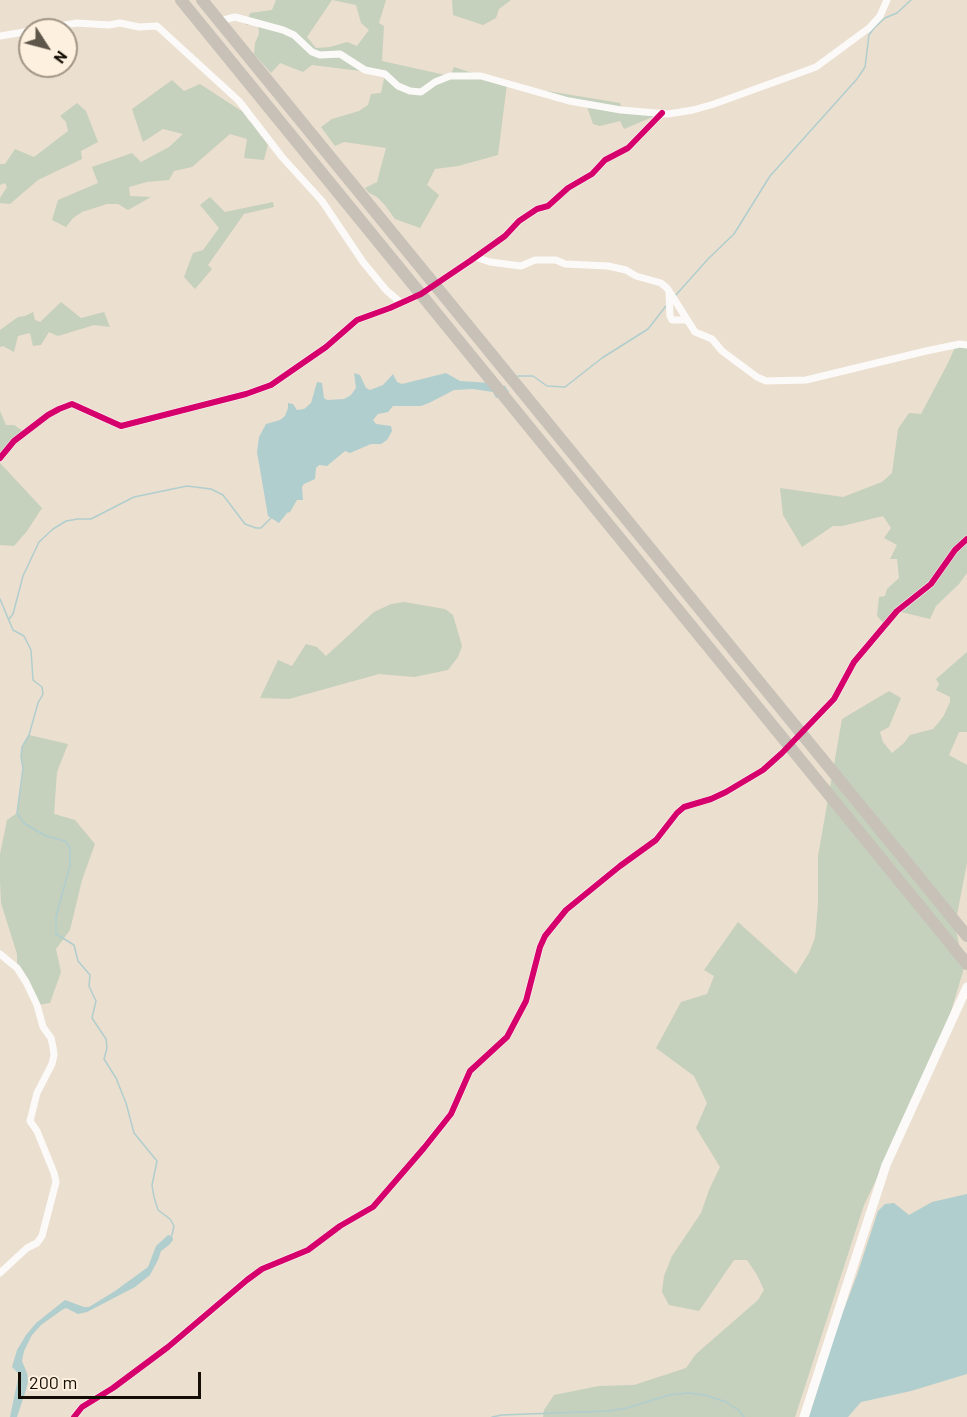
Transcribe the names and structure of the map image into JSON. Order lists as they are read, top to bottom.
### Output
{
  "scale_bar": "200 m",
  "north": "bottom right"
}
